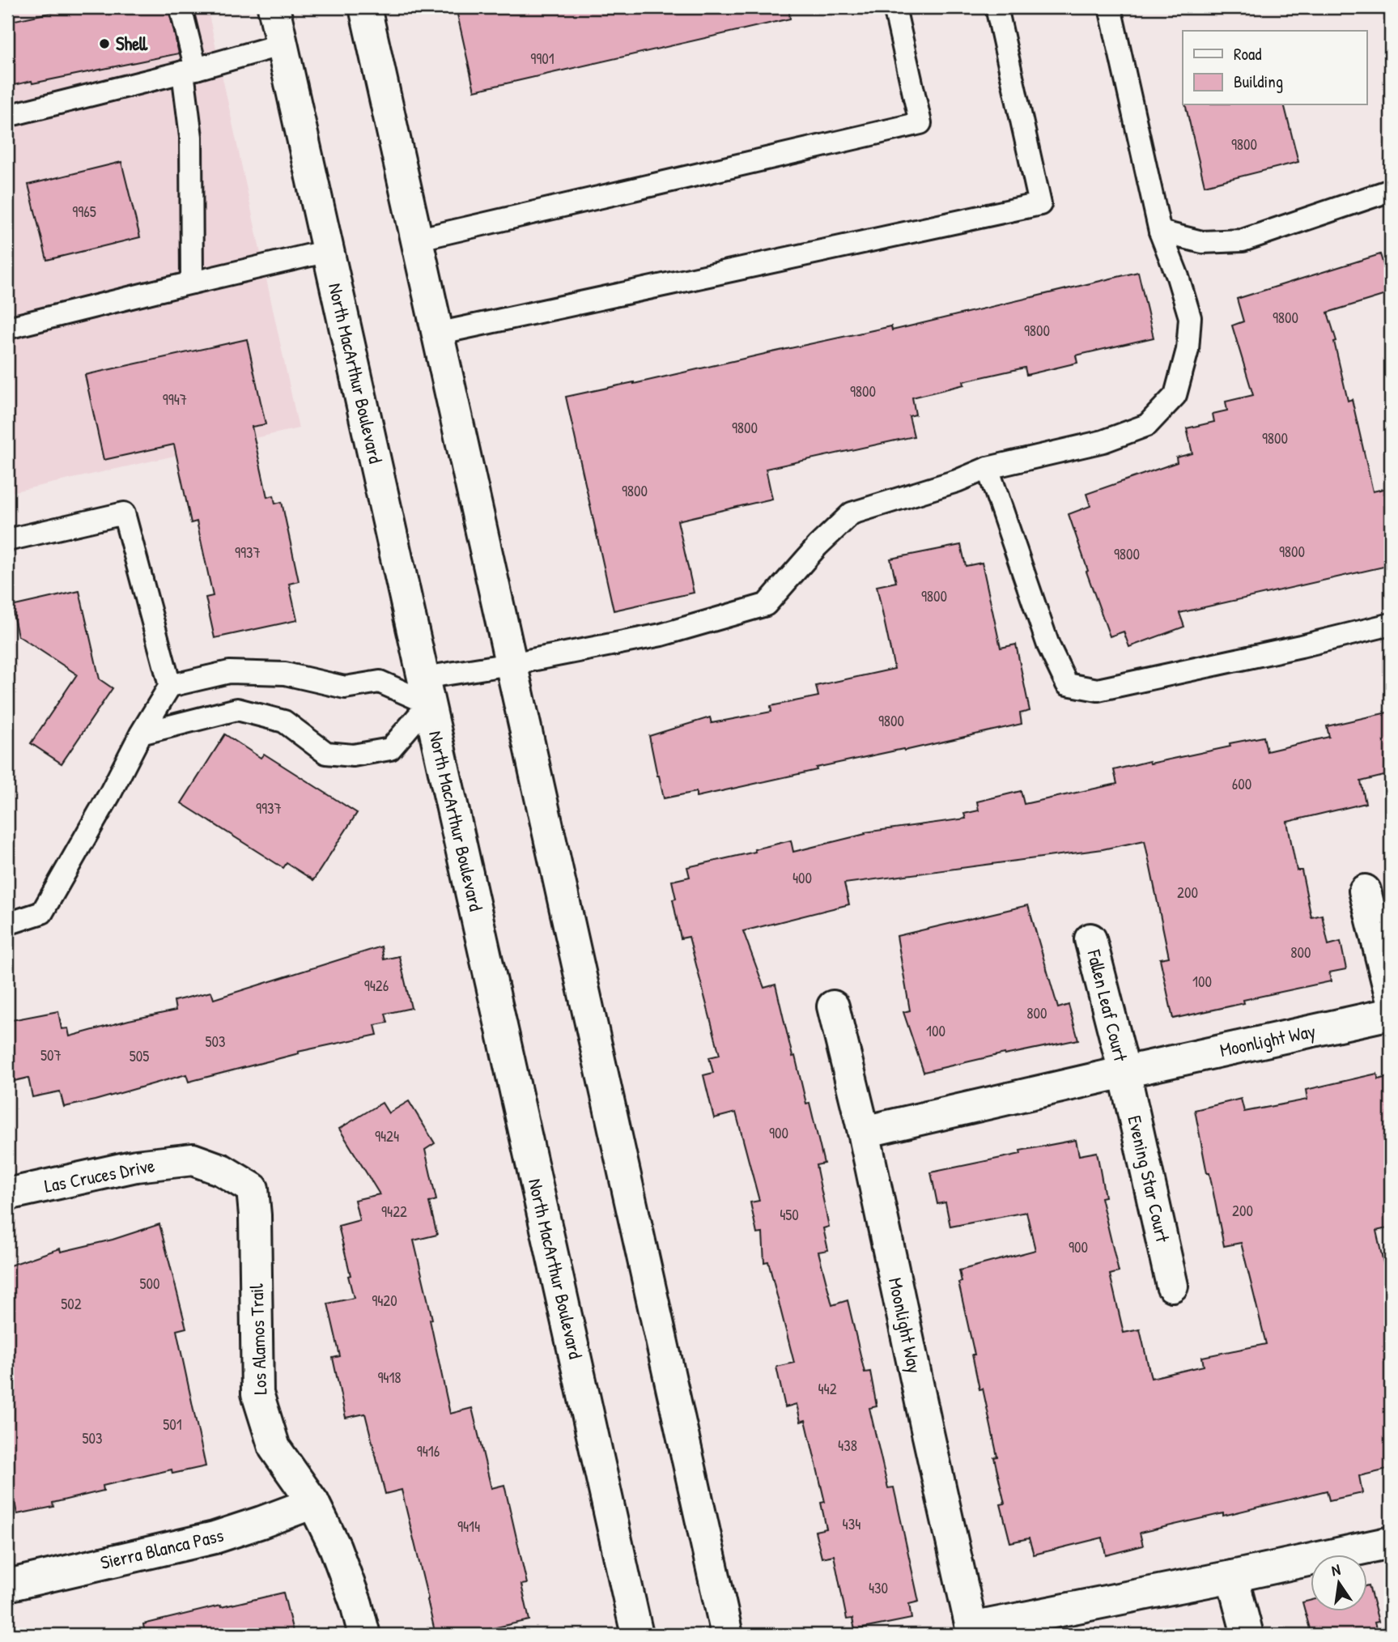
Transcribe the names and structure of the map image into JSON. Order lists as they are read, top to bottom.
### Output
{
  "streets": {
    "main road": [
      "North MacArthur Boulevard",
      "Fallen Leaf Court",
      "Moonlight Way",
      "Las Cruces Drive",
      "Evening Star Court",
      "Los Alamos Trail",
      "Sierra Blanca Pass"
    ]
  },
  "crossings": [
    ["Fallen Leaf Court", "Moonlight Way"],
    ["Fallen Leaf Court", "Evening Star Court"],
    ["Moonlight Way", "Evening Star Court"],
    ["Las Cruces Drive", "Los Alamos Trail"],
    ["Los Alamos Trail", "Sierra Blanca Pass"]
  ],
  "places": ["Shell"],
  "house_numbers": [
    "9901",
    "9800",
    "9965",
    "9800",
    "9800",
    "9800",
    "9947",
    "9800",
    "9800",
    "9800",
    "9800",
    "9937",
    "9800",
    "9800",
    "9800",
    "600",
    "9937",
    "400",
    "200",
    "800",
    "100",
    "9426",
    "800",
    "100",
    "503",
    "507",
    "505",
    "900",
    "9424",
    "200",
    "9422",
    "450",
    "900",
    "500",
    "9420",
    "502",
    "9418",
    "442",
    "501",
    "503",
    "438",
    "9416",
    "434",
    "9414",
    "430"
  ],
  "legend": ["Road", "Building"],
  "north": "top"
}
